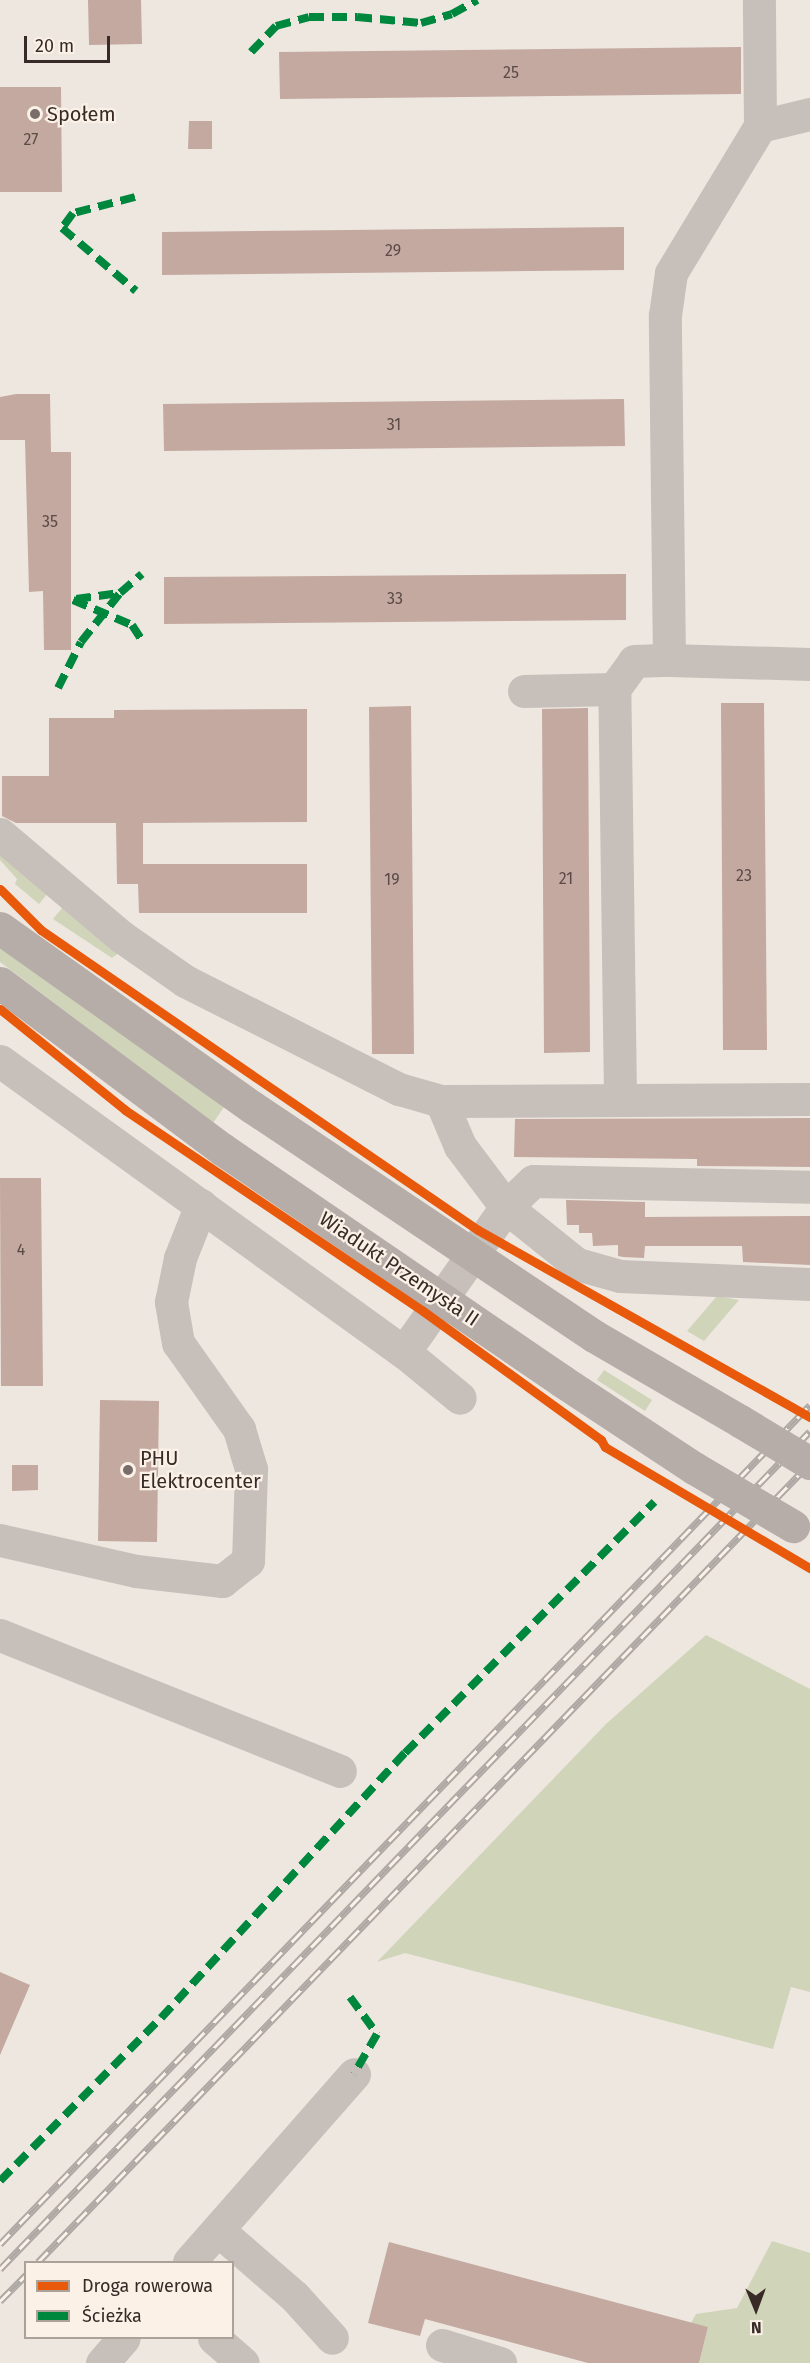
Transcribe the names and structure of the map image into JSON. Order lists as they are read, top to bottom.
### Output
{
  "streets": {
    "main road": ["Wiadukt Przemysła II"]
  },
  "places": ["Społem", "PHU Elektrocenter"],
  "house_numbers": [
    "25",
    "27",
    "29",
    "31",
    "35",
    "33",
    "23",
    "21",
    "19",
    "4"
  ],
  "legend": ["Droga rowerowa", "Ścieżka"],
  "scale_bar": "20 m",
  "north": "bottom"
}
